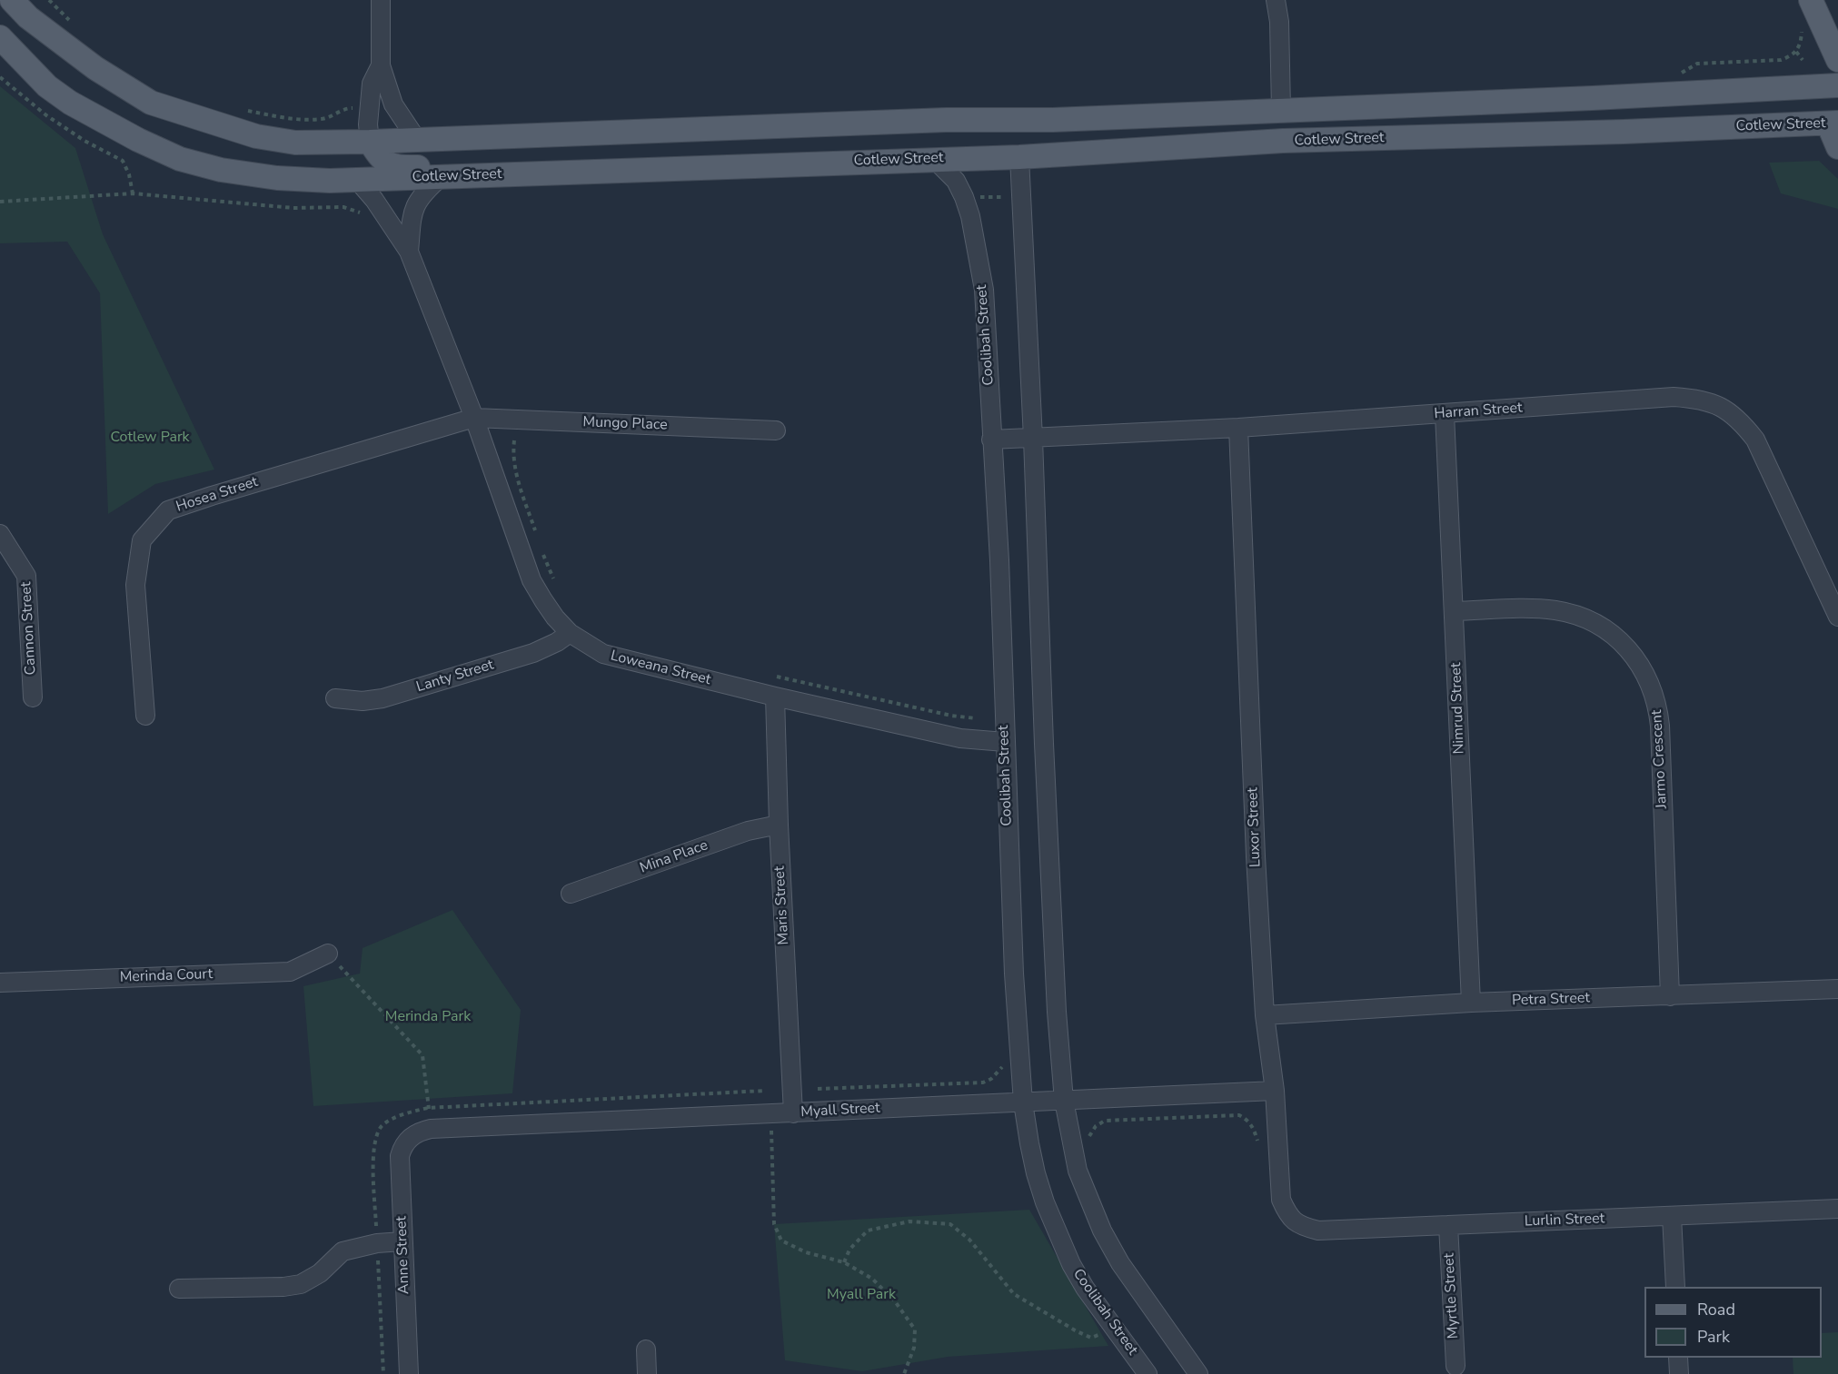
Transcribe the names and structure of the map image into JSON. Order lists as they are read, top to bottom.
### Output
{
  "streets": {
    "main road": ["Cotlew Street"],
    "street": [
      "Coolibah Street",
      "Harran Street",
      "Mungo Place",
      "Hosea Street",
      "Cannon Street",
      "Loweana Street",
      "Lanty Street",
      "Nimrud Street",
      "Jarmo Crescent",
      "Luxor Street",
      "Mina Place",
      "Maris Street",
      "Merinda Court",
      "Petra Street",
      "Myall Street",
      "Lurlin Street",
      "Anne Street",
      "Myrtle Street"
    ]
  },
  "crossings": [
    ["Cotlew Street", "Coolibah Street"],
    ["Cotlew Street", "Loweana Street"],
    ["Coolibah Street", "Harran Street"],
    ["Coolibah Street", "Loweana Street"],
    ["Coolibah Street", "Myall Street"],
    ["Harran Street", "Nimrud Street"],
    ["Harran Street", "Luxor Street"],
    ["Mungo Place", "Hosea Street"],
    ["Mungo Place", "Loweana Street"],
    ["Hosea Street", "Loweana Street"],
    ["Loweana Street", "Lanty Street"],
    ["Loweana Street", "Maris Street"],
    ["Nimrud Street", "Jarmo Crescent"],
    ["Nimrud Street", "Petra Street"],
    ["Jarmo Crescent", "Petra Street"],
    ["Luxor Street", "Petra Street"],
    ["Luxor Street", "Myall Street"],
    ["Luxor Street", "Lurlin Street"],
    ["Mina Place", "Maris Street"],
    ["Maris Street", "Myall Street"],
    ["Myall Street", "Anne Street"],
    ["Lurlin Street", "Myrtle Street"]
  ],
  "parks": ["Cotlew Park", "Merinda Park", "Myall Park"],
  "legend": ["Road", "Park"]
}
